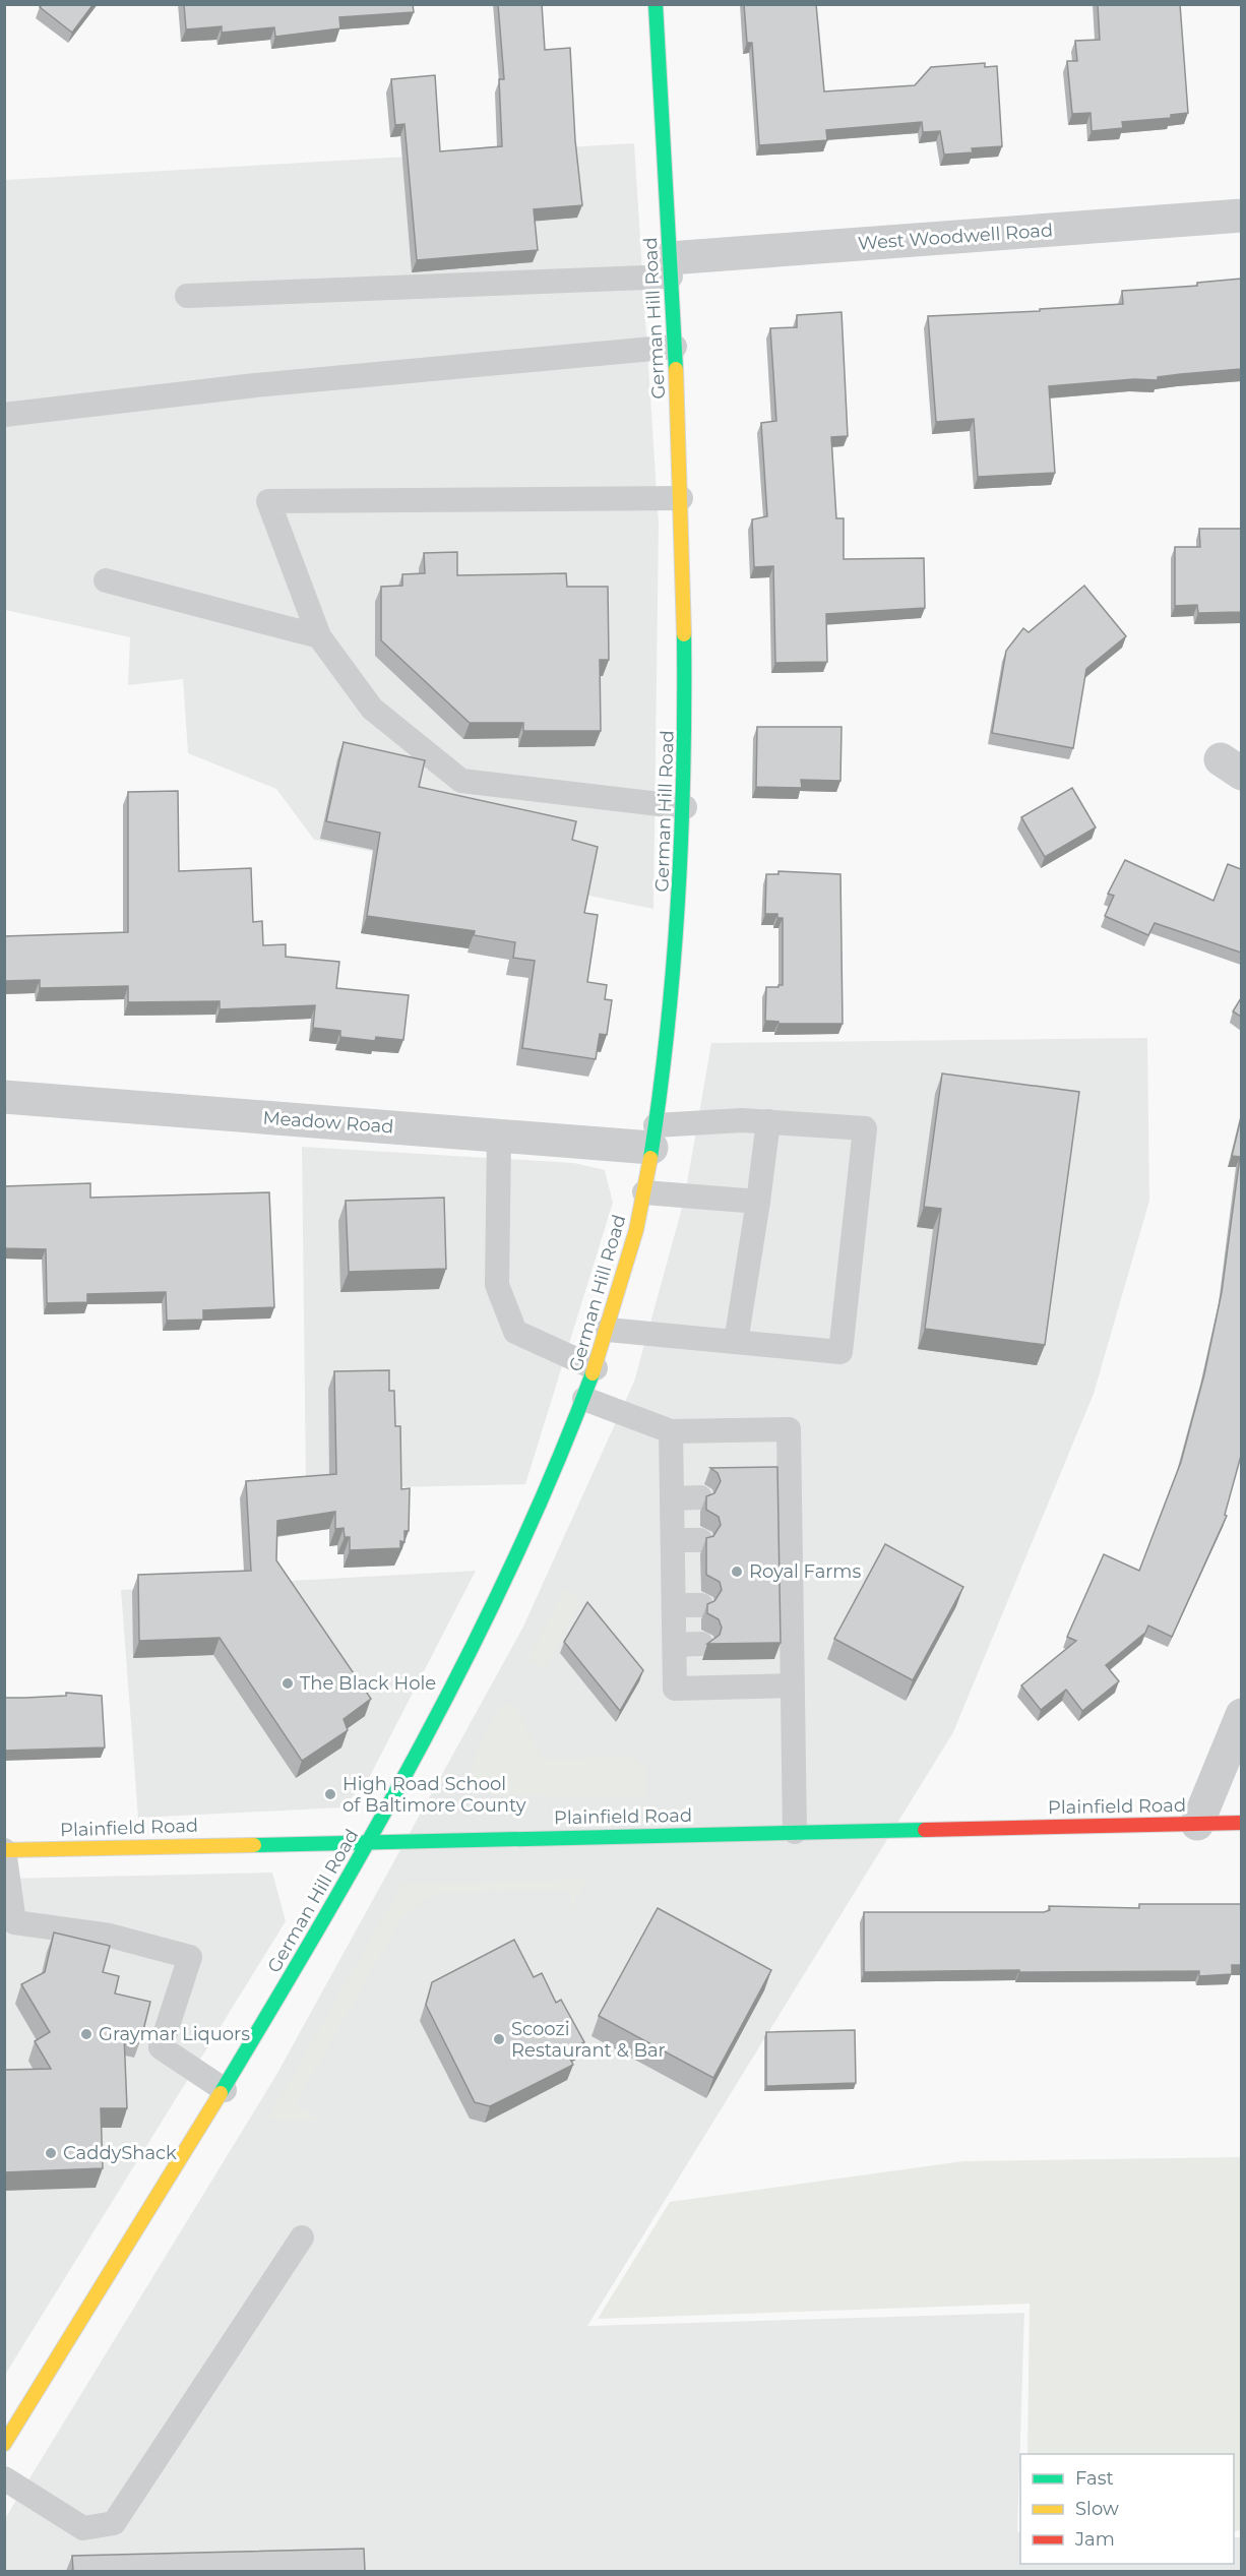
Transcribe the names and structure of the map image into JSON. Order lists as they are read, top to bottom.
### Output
{
  "streets": {
    "street": [
      "West Woodwell Road",
      "German Hill Road",
      "Meadow Road",
      "Plainfield Road"
    ]
  },
  "crossings": [
    ["West Woodwell Road", "German Hill Road"],
    ["German Hill Road", "Meadow Road"],
    ["German Hill Road", "Plainfield Road"]
  ],
  "places": [
    "Royal Farms",
    "The Black Hole",
    "High Road School of Baltimore County",
    "Graymar Liquors",
    "Scoozi Restaurant & Bar",
    "CaddyShack"
  ],
  "legend": ["Fast", "Slow", "Jam"]
}
